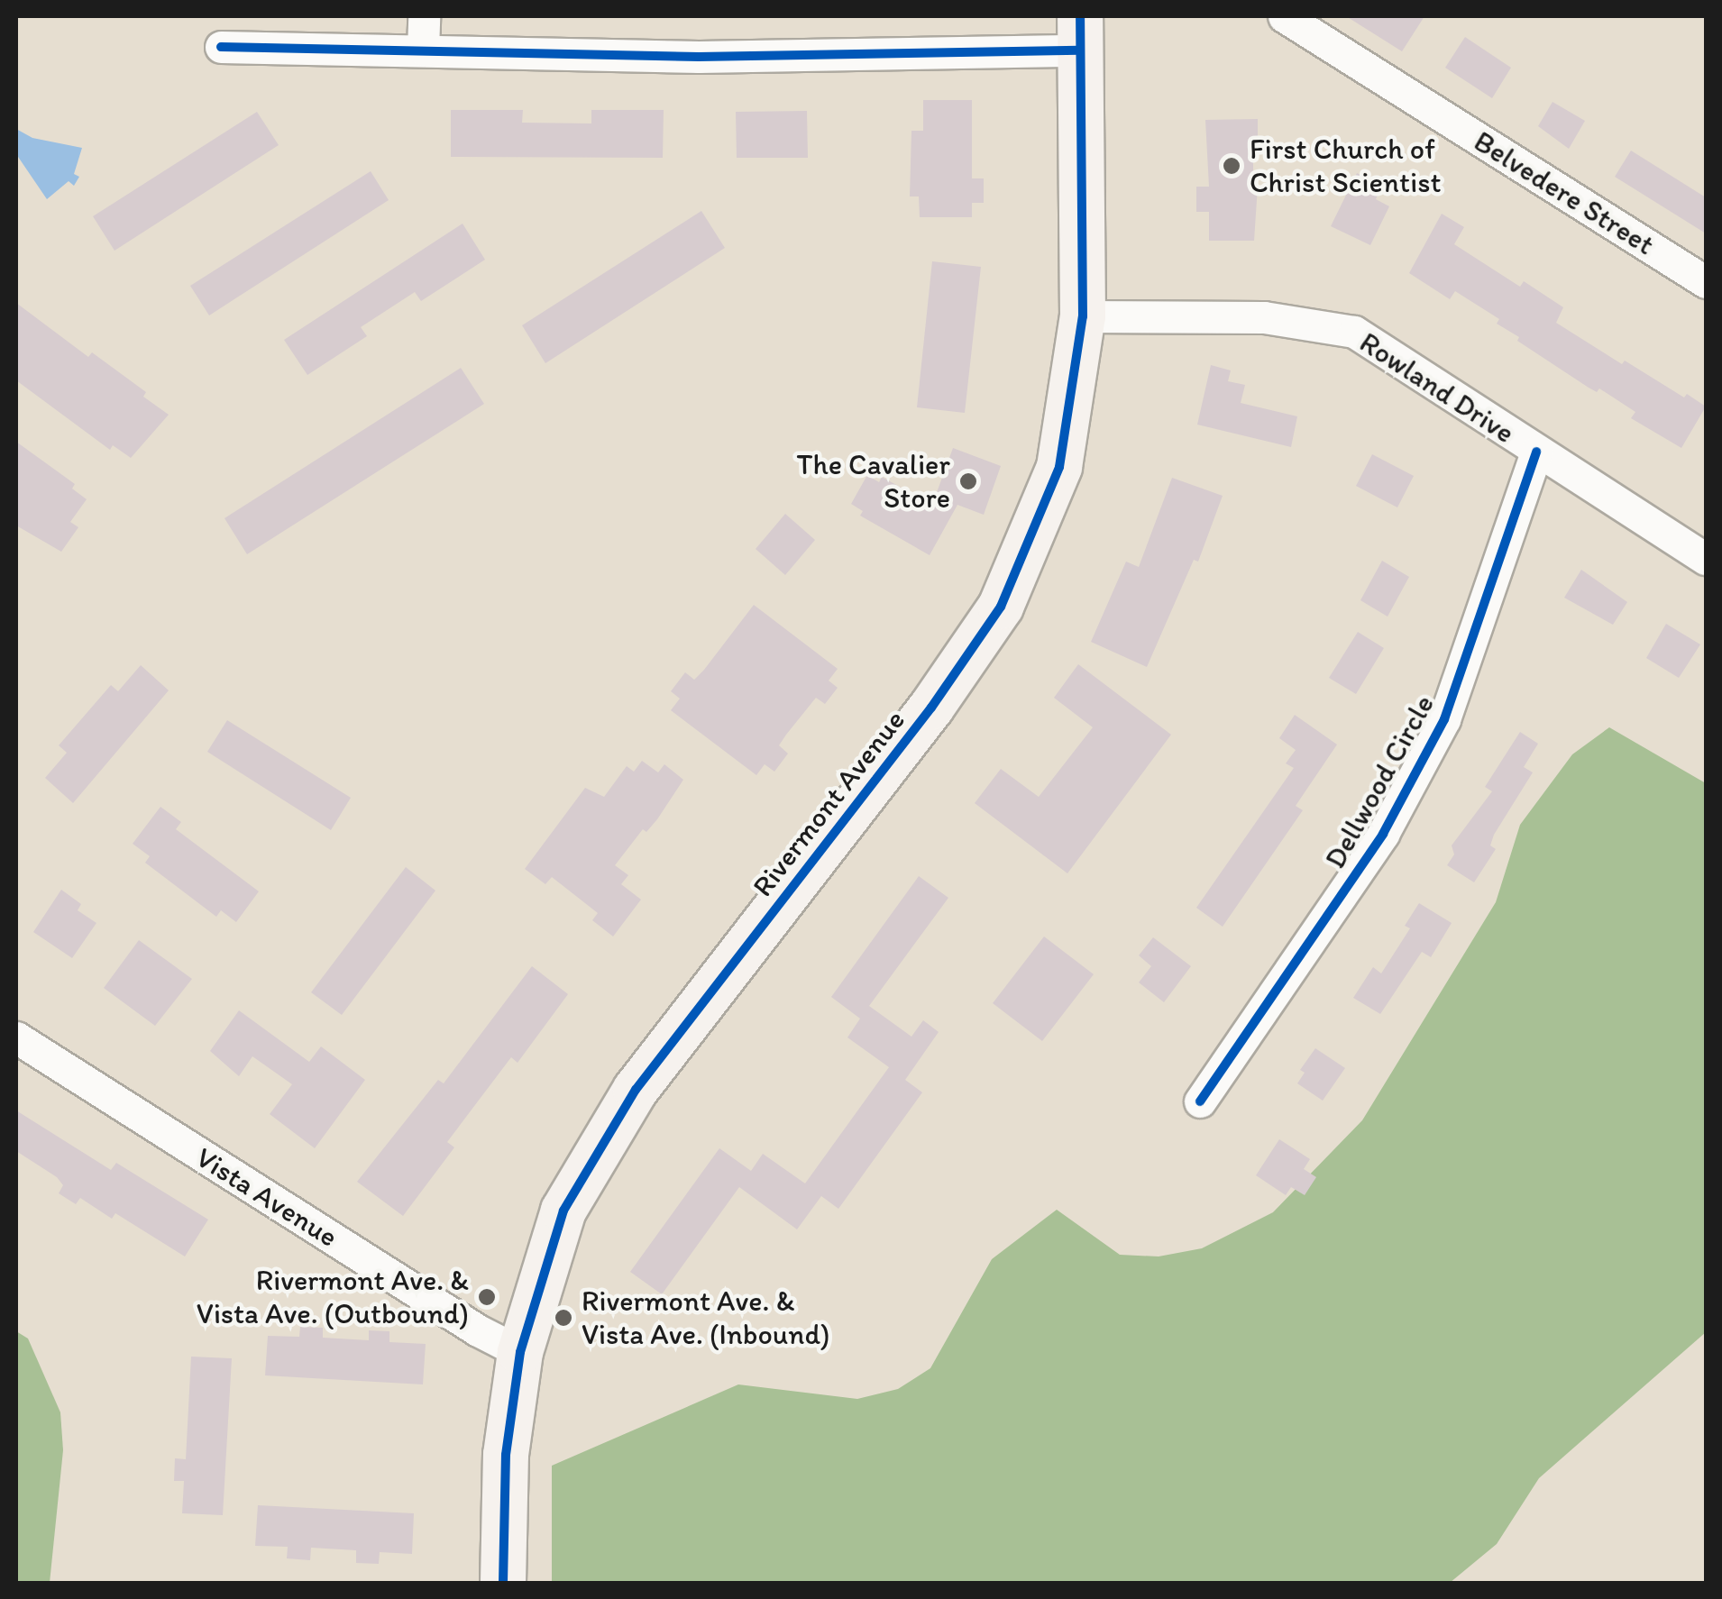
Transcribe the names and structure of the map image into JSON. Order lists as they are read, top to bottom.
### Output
{
  "streets": {
    "main road": ["Rivermont Avenue"],
    "street": [
      "Belvedere Street",
      "Rowland Drive",
      "Dellwood Circle",
      "Vista Avenue"
    ]
  },
  "crossings": [
    ["Rowland Drive", "Dellwood Circle"],
    ["Rowland Drive", "Rivermont Avenue"],
    ["Rivermont Avenue", "Vista Avenue"]
  ],
  "places": [
    "First Church of Christ Scientist",
    "The Cavalier Store",
    "Rivermont Ave. & Vista Ave. (Outbound)",
    "Rivermont Ave. & Vista Ave. (Inbound)"
  ]
}
